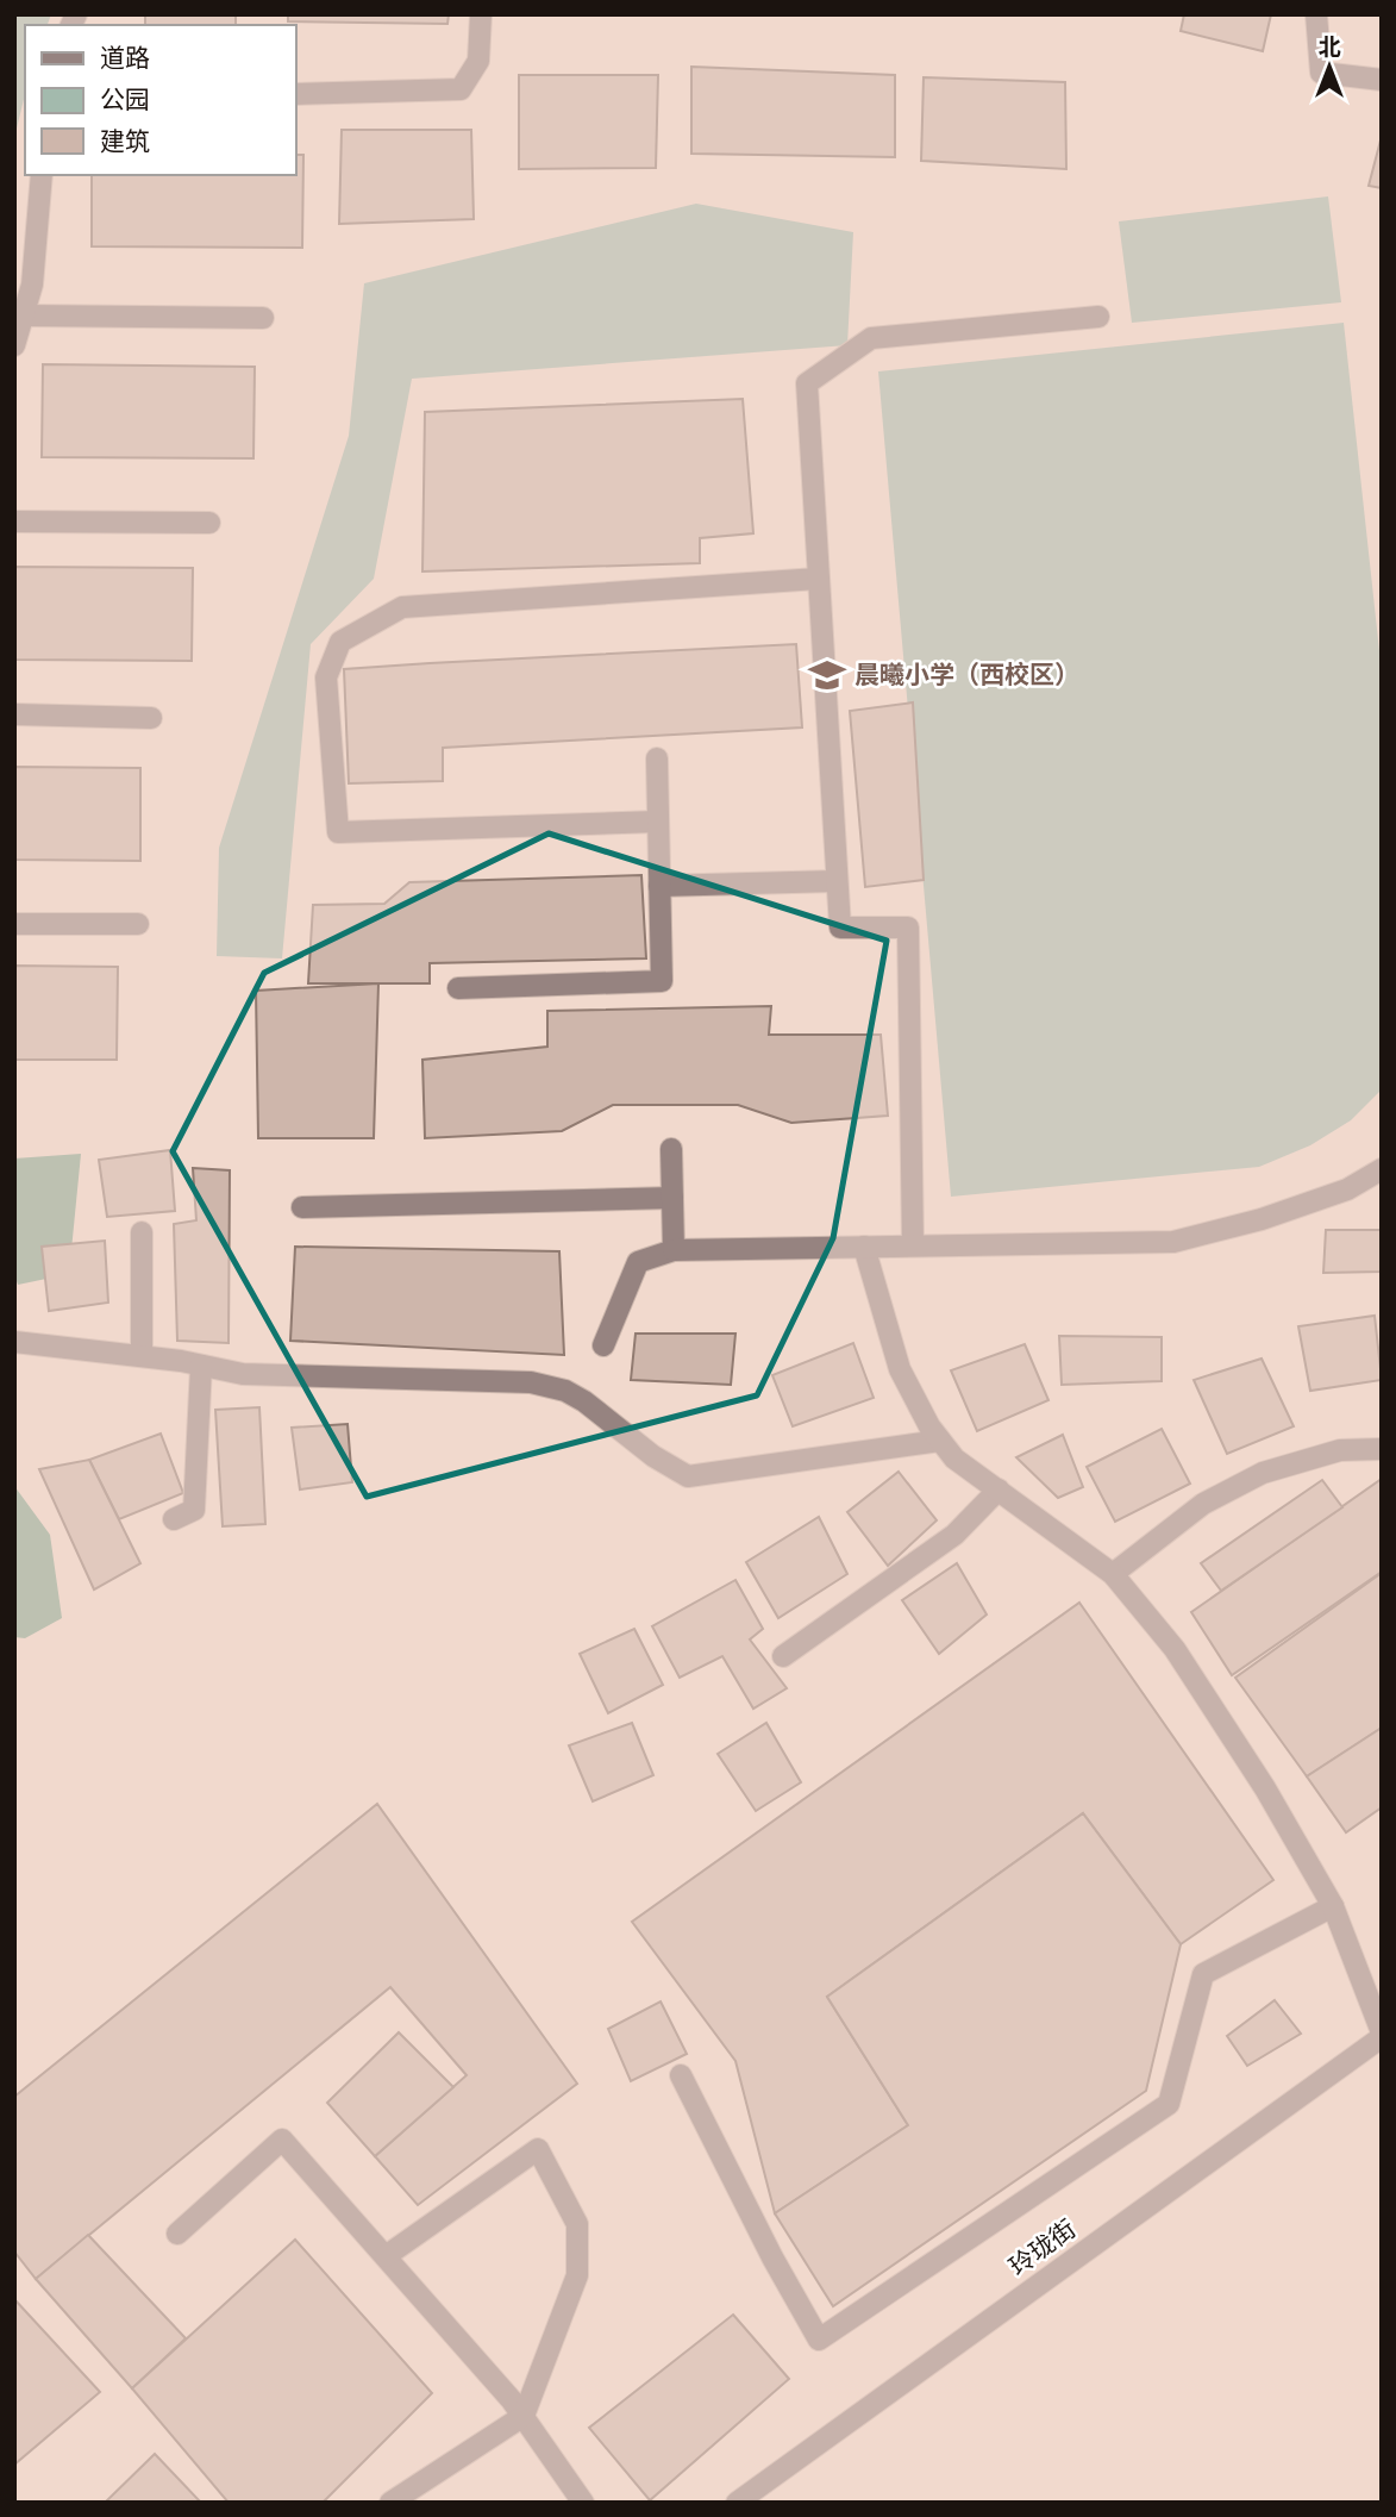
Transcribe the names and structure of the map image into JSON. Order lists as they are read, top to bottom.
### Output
{
  "streets": {
    "street": ["玲珑街"]
  },
  "places": {
    "school or university": ["晨曦小学（西校区）"]
  },
  "legend": ["道路", "公园", "建筑"],
  "north": "top"
}
